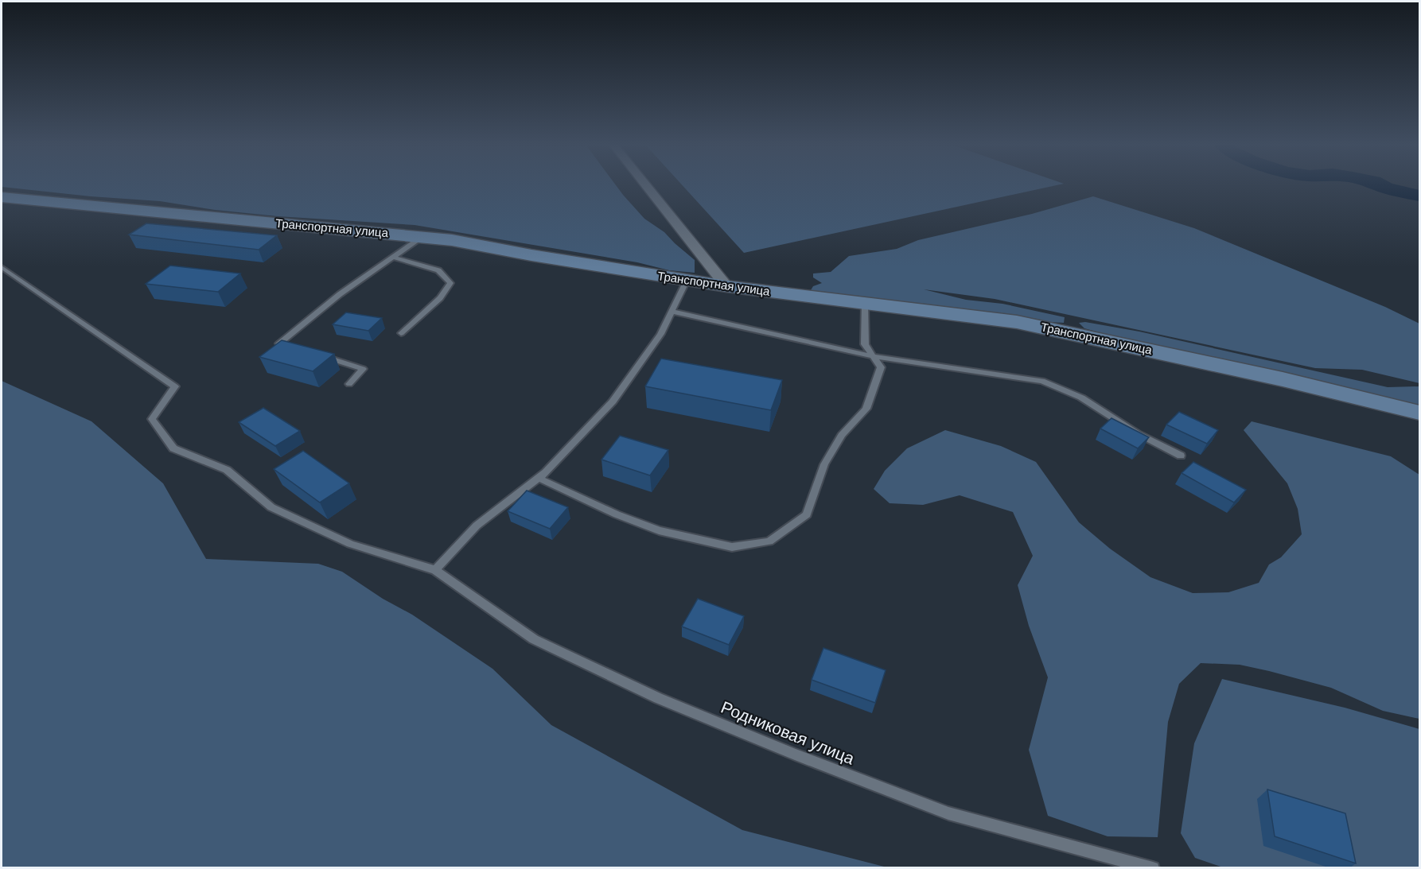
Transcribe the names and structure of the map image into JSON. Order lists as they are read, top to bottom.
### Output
{
  "streets": {
    "main road": ["Транспортная улица"],
    "lane": ["Родниковая улица"]
  }
}
